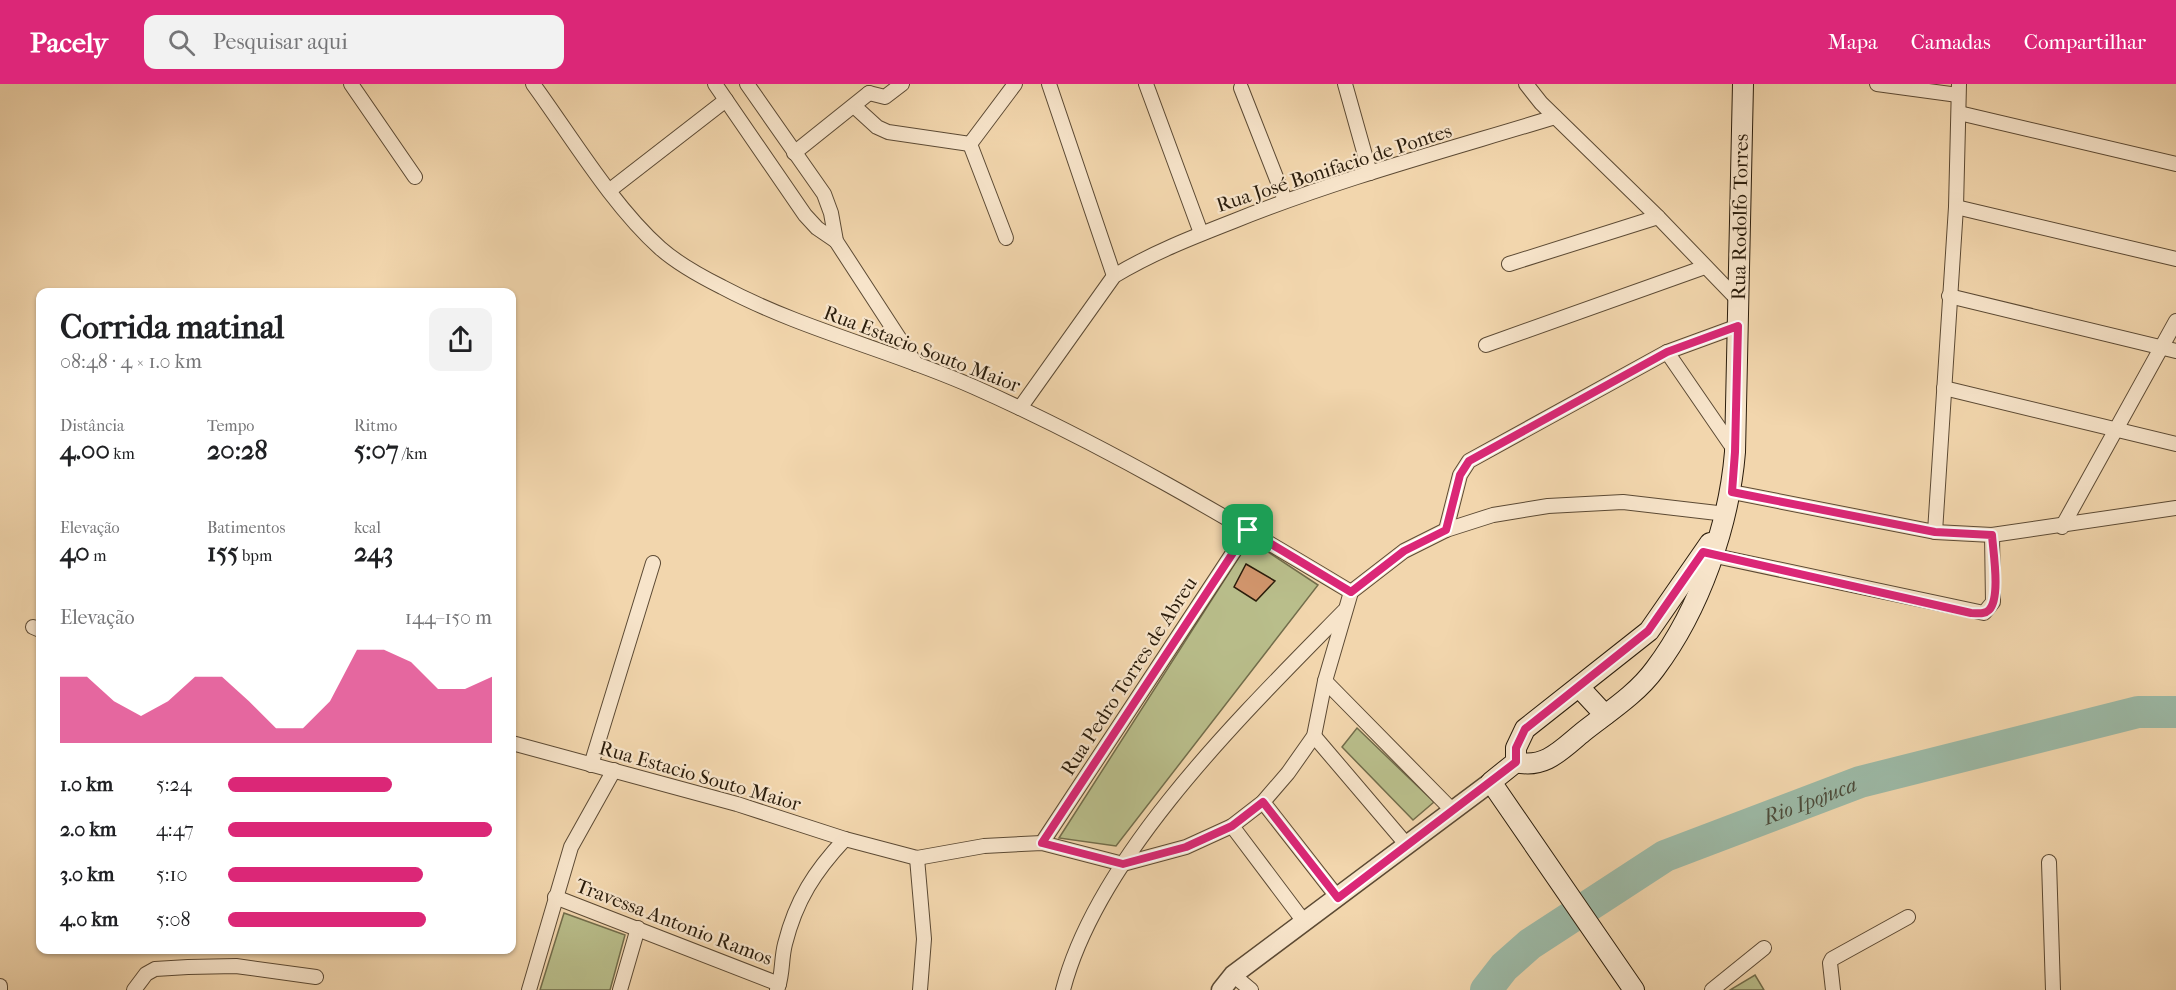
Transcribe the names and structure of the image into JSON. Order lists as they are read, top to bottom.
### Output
{
  "streets": {
    "main road": ["Rua Rodolfo Torres"],
    "street": [
      "Rua José Bonifacio de Pontes",
      "Rua Estacio Souto Maior",
      "Rua Pedro Torres de Abreu",
      "Travessa Antonio Ramos"
    ]
  },
  "crossings": [
    ["Rua José Bonifacio de Pontes", "Rua Estacio Souto Maior"],
    ["Rua Estacio Souto Maior", "Rua Pedro Torres de Abreu"]
  ],
  "water": ["Rio Ipojuca"],
  "page": {
    "header": "Pacely",
    "search": "Pesquisar aqui",
    "nav": ["Mapa", "Camadas", "Compartilhar"],
    "heading": ["Corrida matinal", "08:48 · 4 × 1.0 km"],
    "stats": [
      ["Distância", "4.00 km"],
      ["Tempo", "20:28"],
      ["Ritmo", "5:07 /km"],
      ["Elevação", "40 m"],
      ["Batimentos", "155 bpm"],
      ["kcal", "243"]
    ],
    "chart": ["Elevação", "144–150 m"],
    "list": [
      {
        "name": "1.0 km",
        "note": "5:24"
      },
      {
        "name": "2.0 km",
        "note": "4:47"
      },
      {
        "name": "3.0 km",
        "note": "5:10"
      },
      {
        "name": "4.0 km",
        "note": "5:08"
      }
    ]
  }
}
